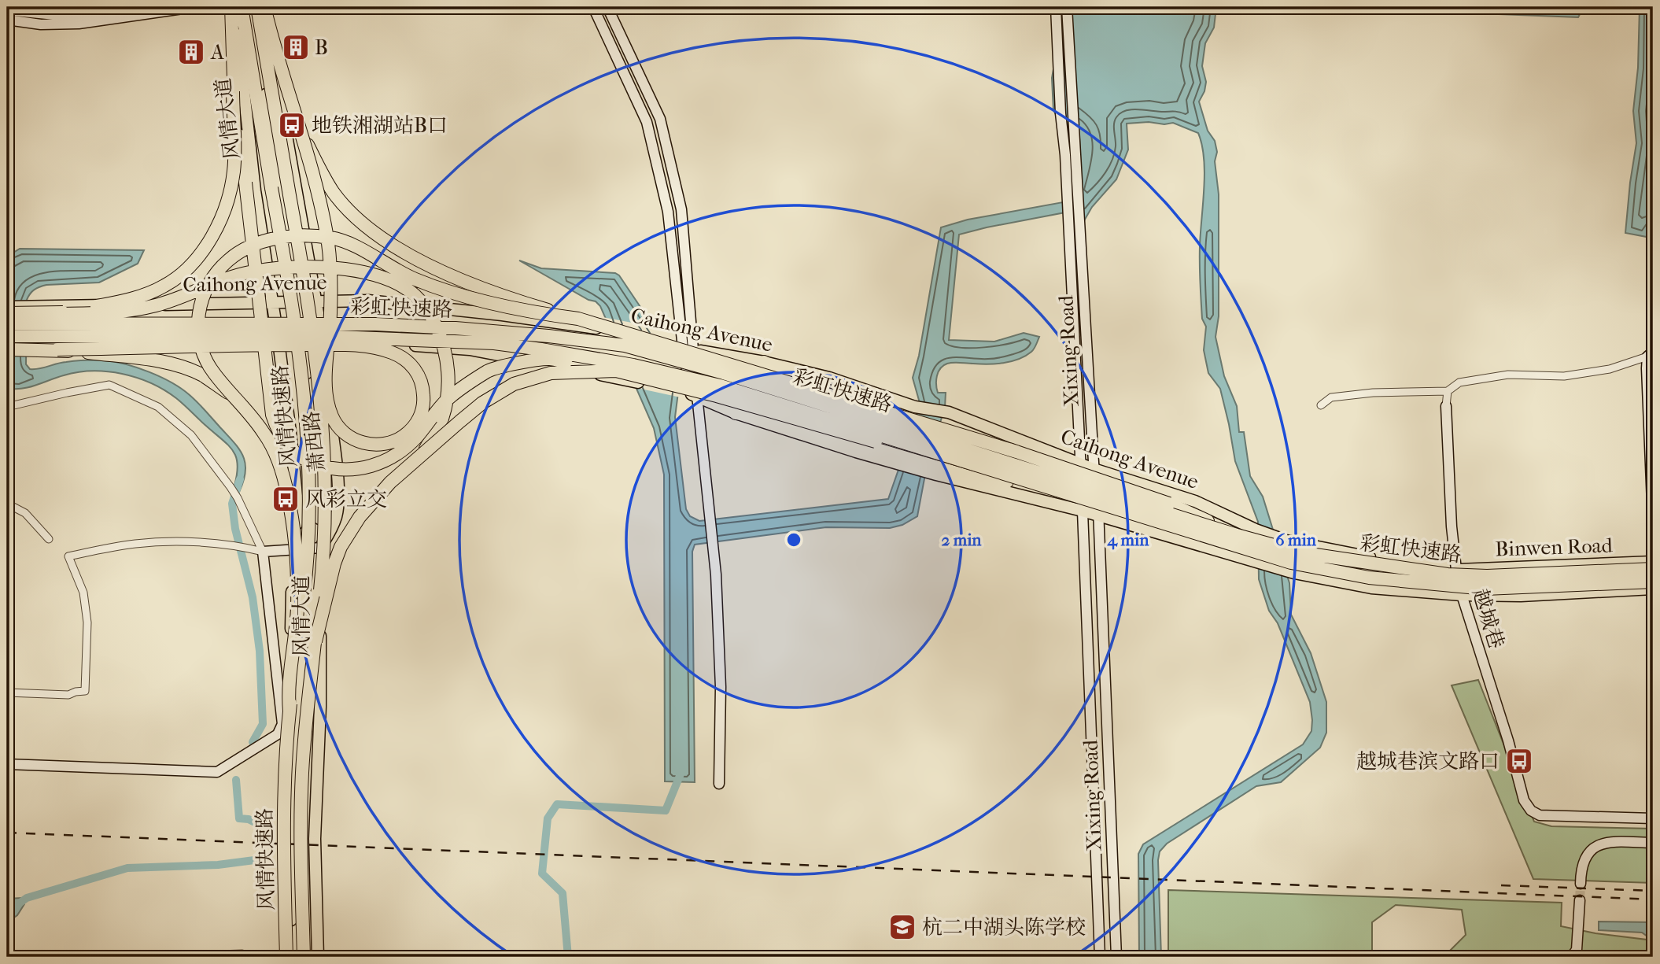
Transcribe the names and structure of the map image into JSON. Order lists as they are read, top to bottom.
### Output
{
  "streets": {
    "highway": ["彩虹快速路", "风情快速路"],
    "main road": [
      "风情大道",
      "Caihong Avenue",
      "Xixing Road",
      "萧西路",
      "Binwen Road",
      "越城巷"
    ]
  },
  "crossings": [
    ["风情大道", "Caihong Avenue"],
    ["风情大道", "风情快速路"],
    ["风情大道", "萧西路"],
    ["Caihong Avenue", "Xixing Road"],
    ["Caihong Avenue", "萧西路"],
    ["Caihong Avenue", "Binwen Road"],
    ["Caihong Avenue", "越城巷"],
    ["风情快速路", "萧西路"],
    ["Binwen Road", "越城巷"]
  ],
  "places": {
    "building": ["B", "A"],
    "bus stop": ["地铁湘湖站B口", "风彩立交", "越城巷滨文路口"],
    "school or university": ["杭二中湖头陈学校"]
  },
  "rings": ["2 min", "4 min", "6 min"]
}
